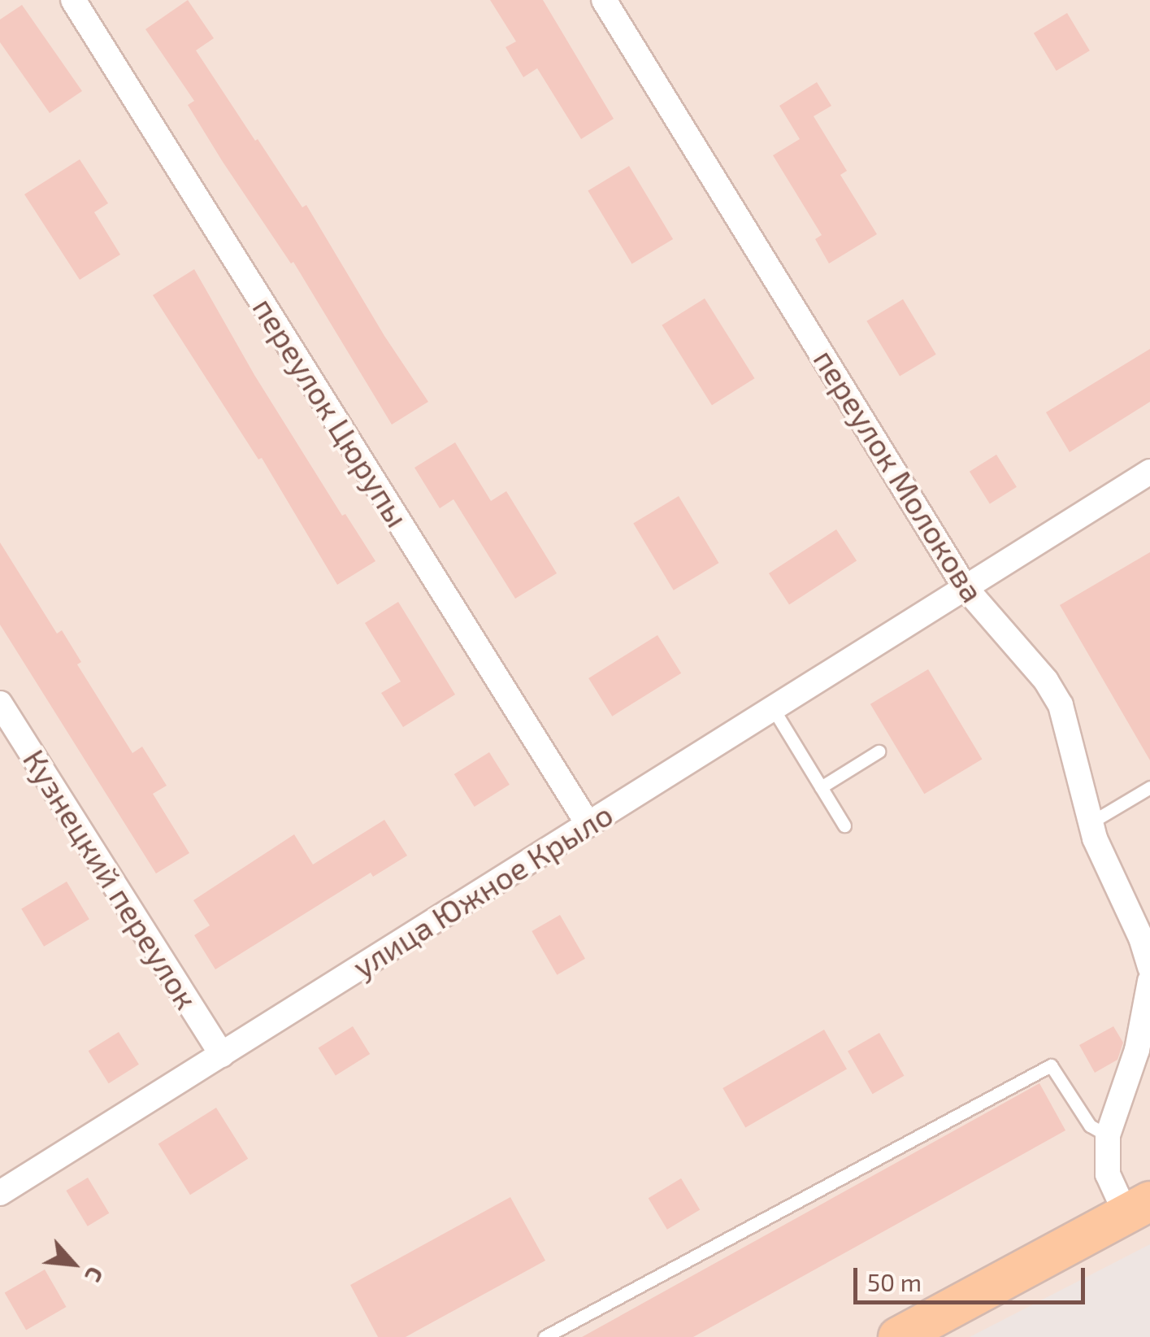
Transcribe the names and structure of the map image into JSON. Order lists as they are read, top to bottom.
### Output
{
  "streets": {
    "street": [
      "переулок Цюрупы",
      "переулок Молокова",
      "Кузнецкий переулок",
      "улица Южное Крыло"
    ]
  },
  "crossings": [
    ["переулок Цюрупы", "улица Южное Крыло"],
    ["переулок Молокова", "улица Южное Крыло"],
    ["Кузнецкий переулок", "улица Южное Крыло"]
  ],
  "scale_bar": "50 m",
  "north": "bottom right"
}
